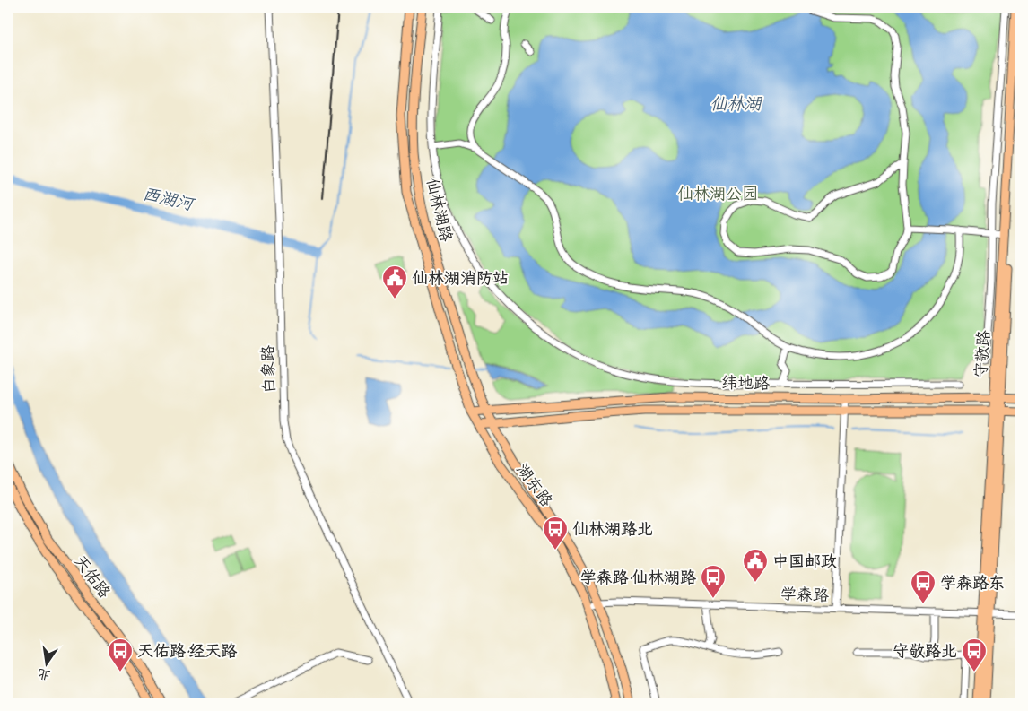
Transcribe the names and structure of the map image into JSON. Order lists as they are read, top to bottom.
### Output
{
  "streets": {
    "main road": [
      "仙林湖路",
      "守敬路",
      "纬地路",
      "湖东路",
      "天佑路"
    ],
    "street": ["白象路", "学森路"]
  },
  "crossings": [
    ["仙林湖路", "纬地路"],
    ["仙林湖路", "湖东路"],
    ["守敬路", "纬地路"],
    ["守敬路", "学森路"],
    ["纬地路", "湖东路"],
    ["湖东路", "学森路"]
  ],
  "water": ["仙林湖", "西湖河"],
  "parks": ["仙林湖公园"],
  "places": {
    "public building": ["仙林湖消防站", "中国邮政"],
    "bus stop": [
      "仙林湖路北",
      "学森路·仙林湖路",
      "学森路东",
      "天佑路·经天路",
      "守敬路北"
    ]
  },
  "north": "bottom"
}
